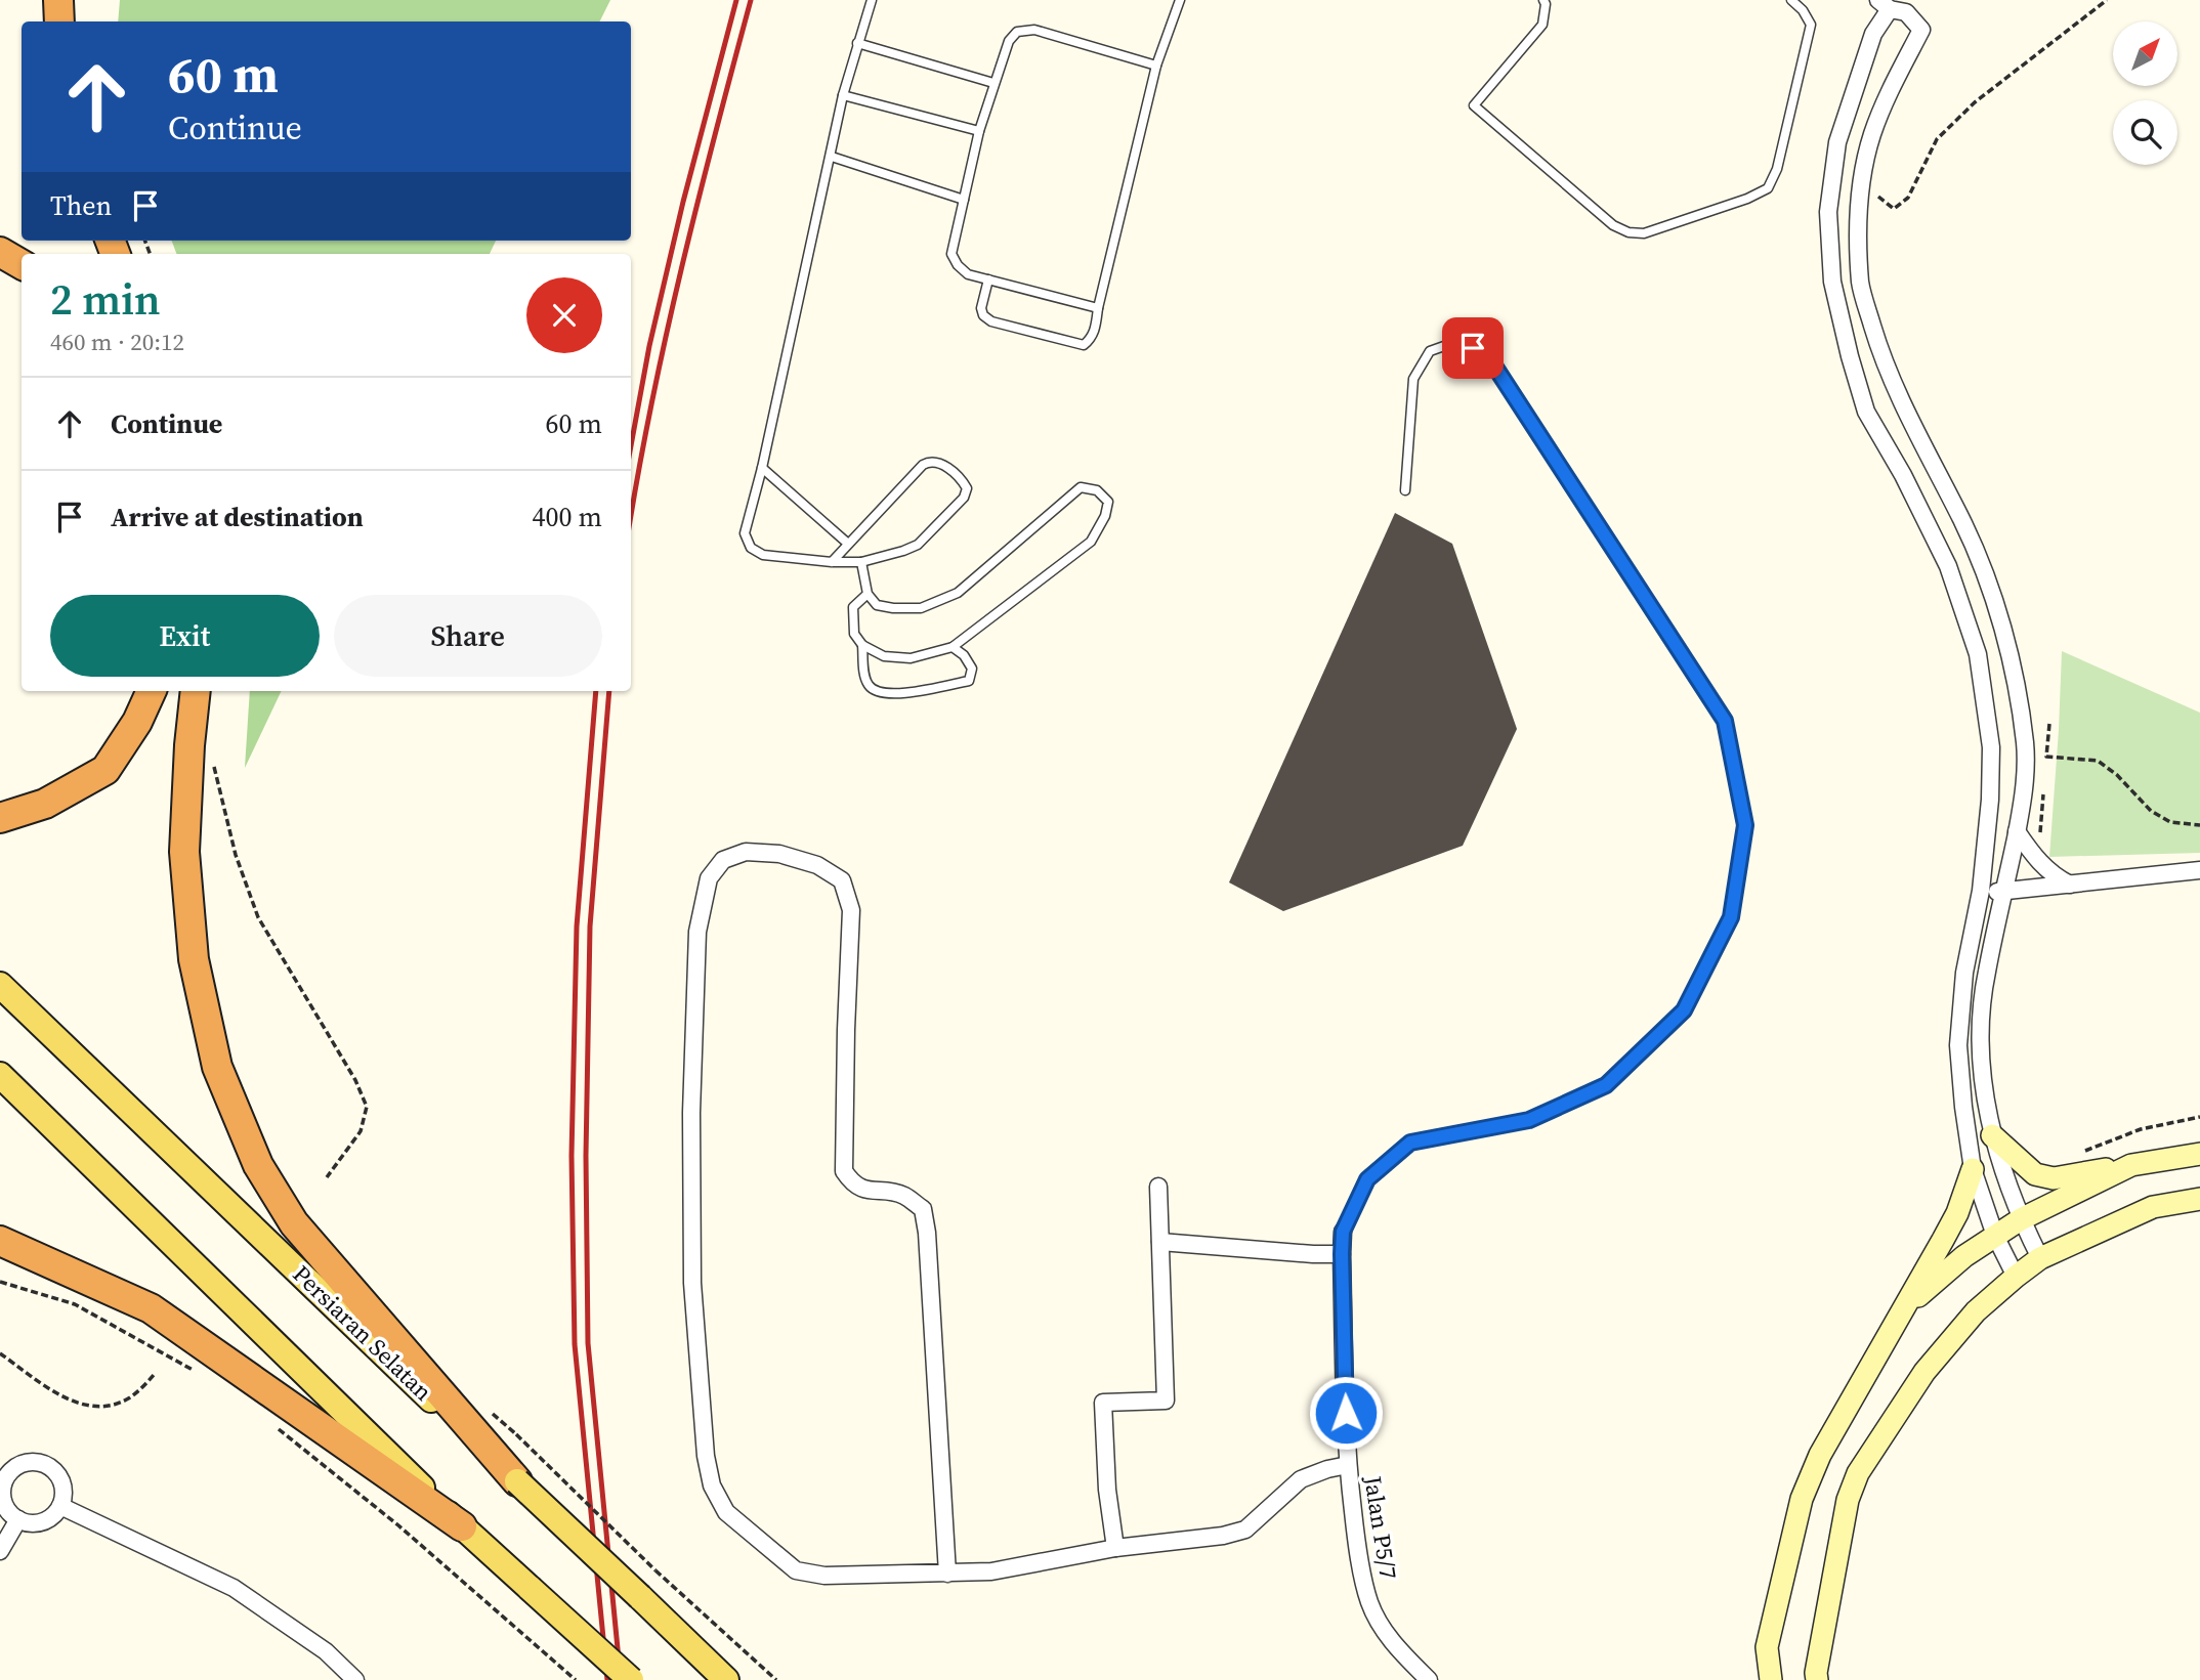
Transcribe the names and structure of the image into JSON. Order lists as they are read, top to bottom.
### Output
{
  "streets": {
    "main road": ["Persiaran Selatan"],
    "street": ["Jalan P5/7"]
  },
  "north": "top right",
  "page": {
    "turn": ["60 m", "Continue"],
    "then": "Then",
    "heading": ["2 min", "460 m · 20:12"],
    "list": [
      {
        "name": "Continue",
        "value": "60 m"
      },
      {
        "name": "Arrive at destination",
        "value": "400 m"
      }
    ],
    "buttons": ["Exit", "Share"]
  }
}
